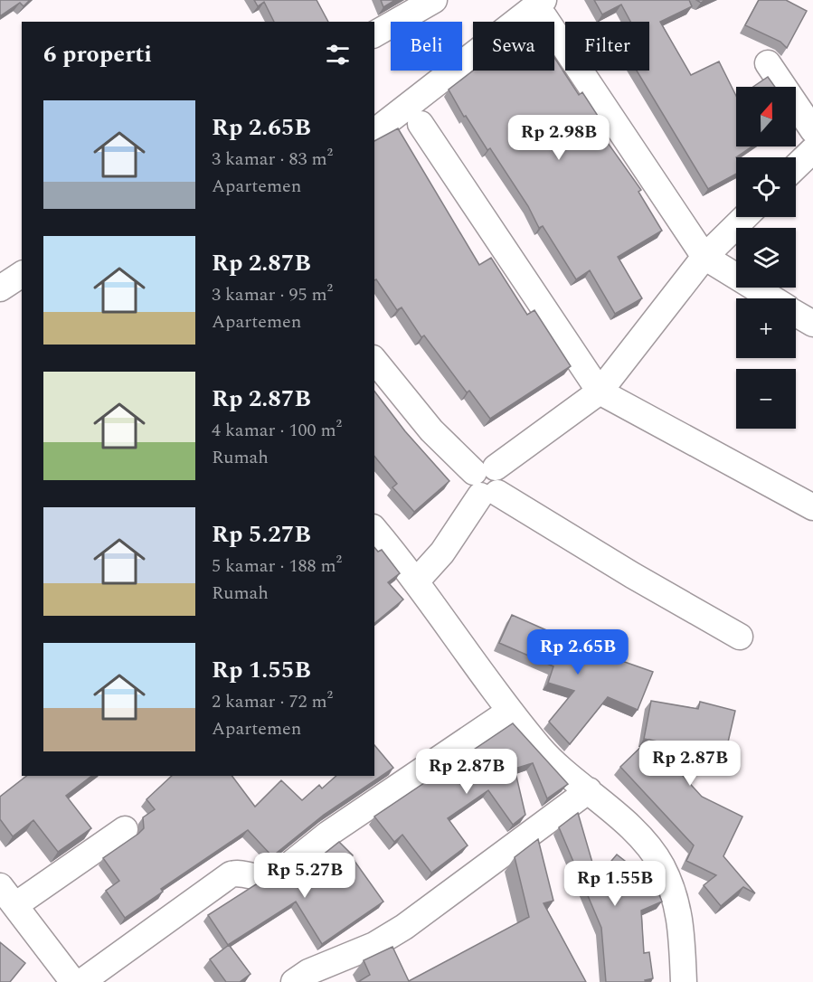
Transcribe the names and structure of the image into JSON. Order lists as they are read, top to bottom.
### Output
{
  "north": "top",
  "page": {
    "chip": ["Beli", "Sewa", "Filter"],
    "heading": "6 properti",
    "map_buttons": ["+", "−"],
    "list": [
      {
        "name": "Rp 2.65B",
        "note": "3 kamar · 83 m² · Apartemen"
      },
      {
        "name": "Rp 2.87B",
        "note": "3 kamar · 95 m² · Apartemen"
      },
      {
        "name": "Rp 2.87B",
        "note": "4 kamar · 100 m² · Rumah"
      },
      {
        "name": "Rp 5.27B",
        "note": "5 kamar · 188 m² · Rumah"
      },
      {
        "name": "Rp 1.55B",
        "note": "2 kamar · 72 m² · Apartemen"
      }
    ],
    "price": [
      "Rp 2.98B",
      "Rp 2.65B",
      "Rp 2.87B",
      "Rp 2.87B",
      "Rp 5.27B",
      "Rp 1.55B"
    ]
  }
}
